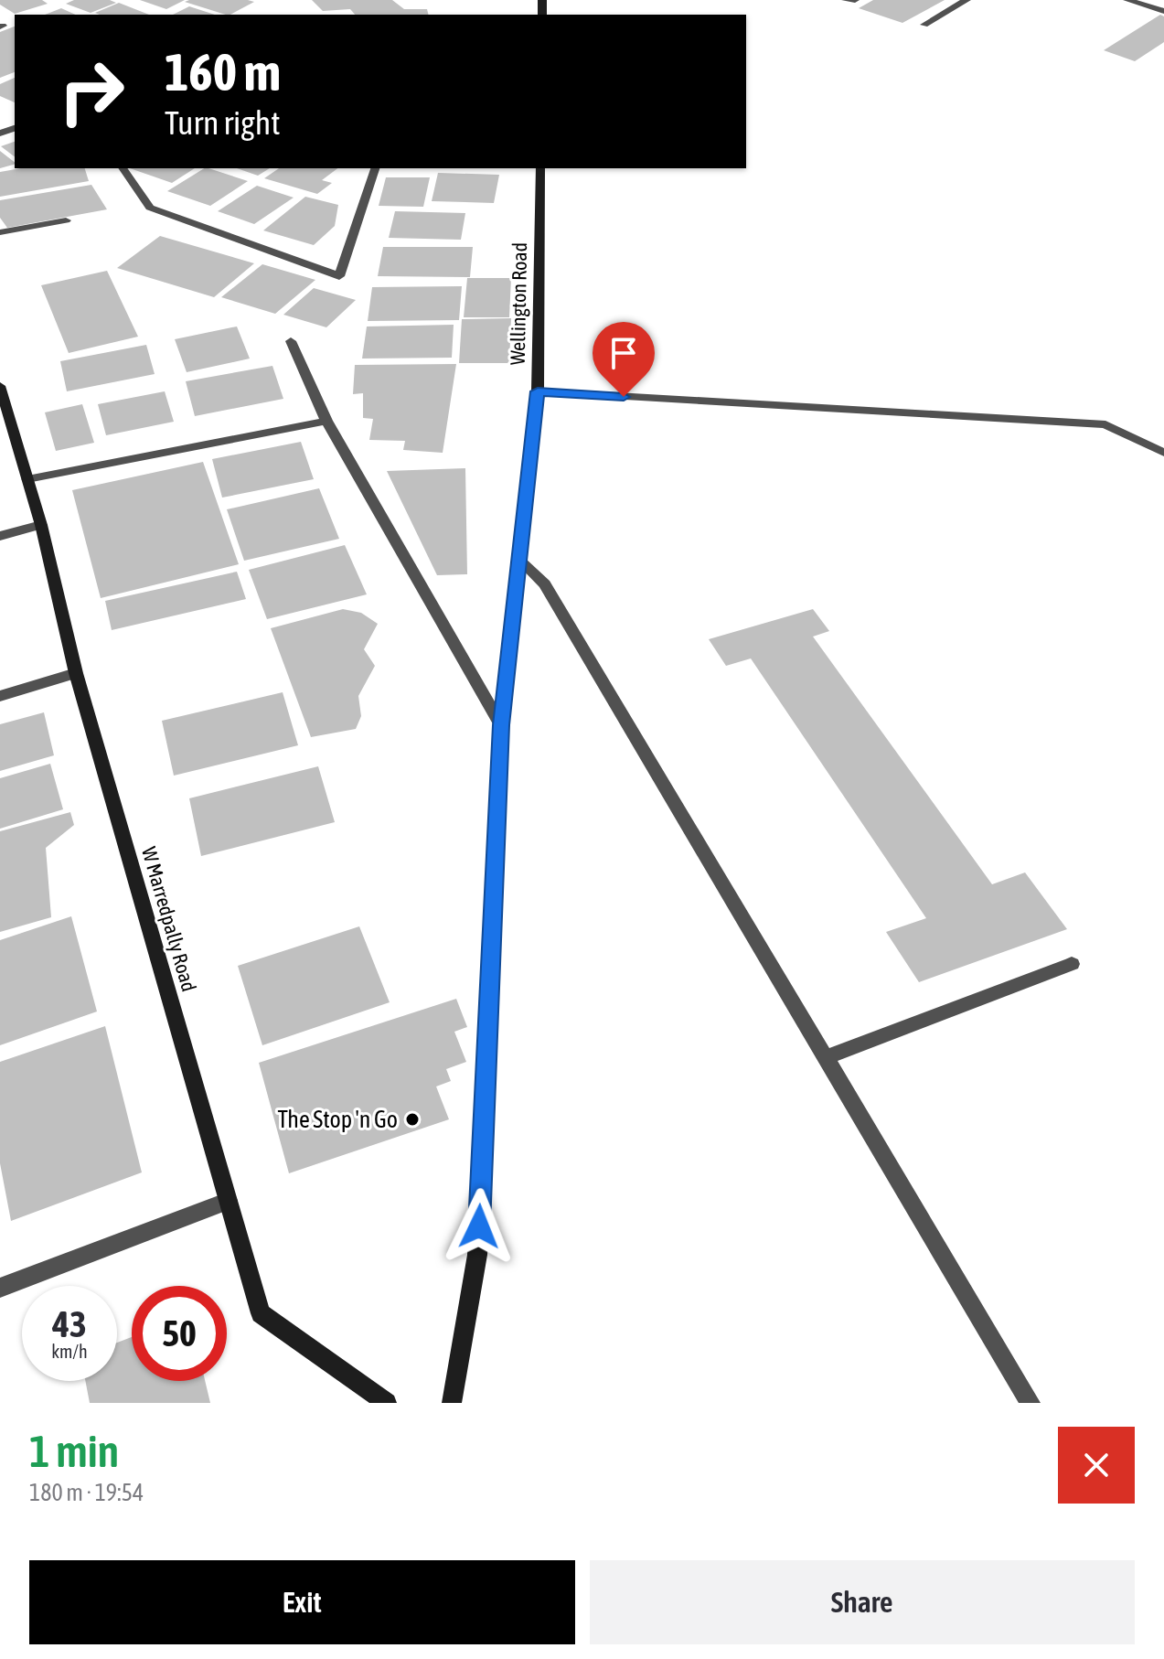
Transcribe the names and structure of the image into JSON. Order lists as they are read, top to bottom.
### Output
{
  "streets": {
    "main road": ["Wellington Road", "W Marredpally Road"]
  },
  "places": ["The Stop 'n Go"],
  "page": {
    "turn": ["160 m", "Turn right"],
    "speed": "43 km/h",
    "limit": "50",
    "heading": ["1 min", "180 m · 19:54"],
    "buttons": ["Exit", "Share"]
  }
}
